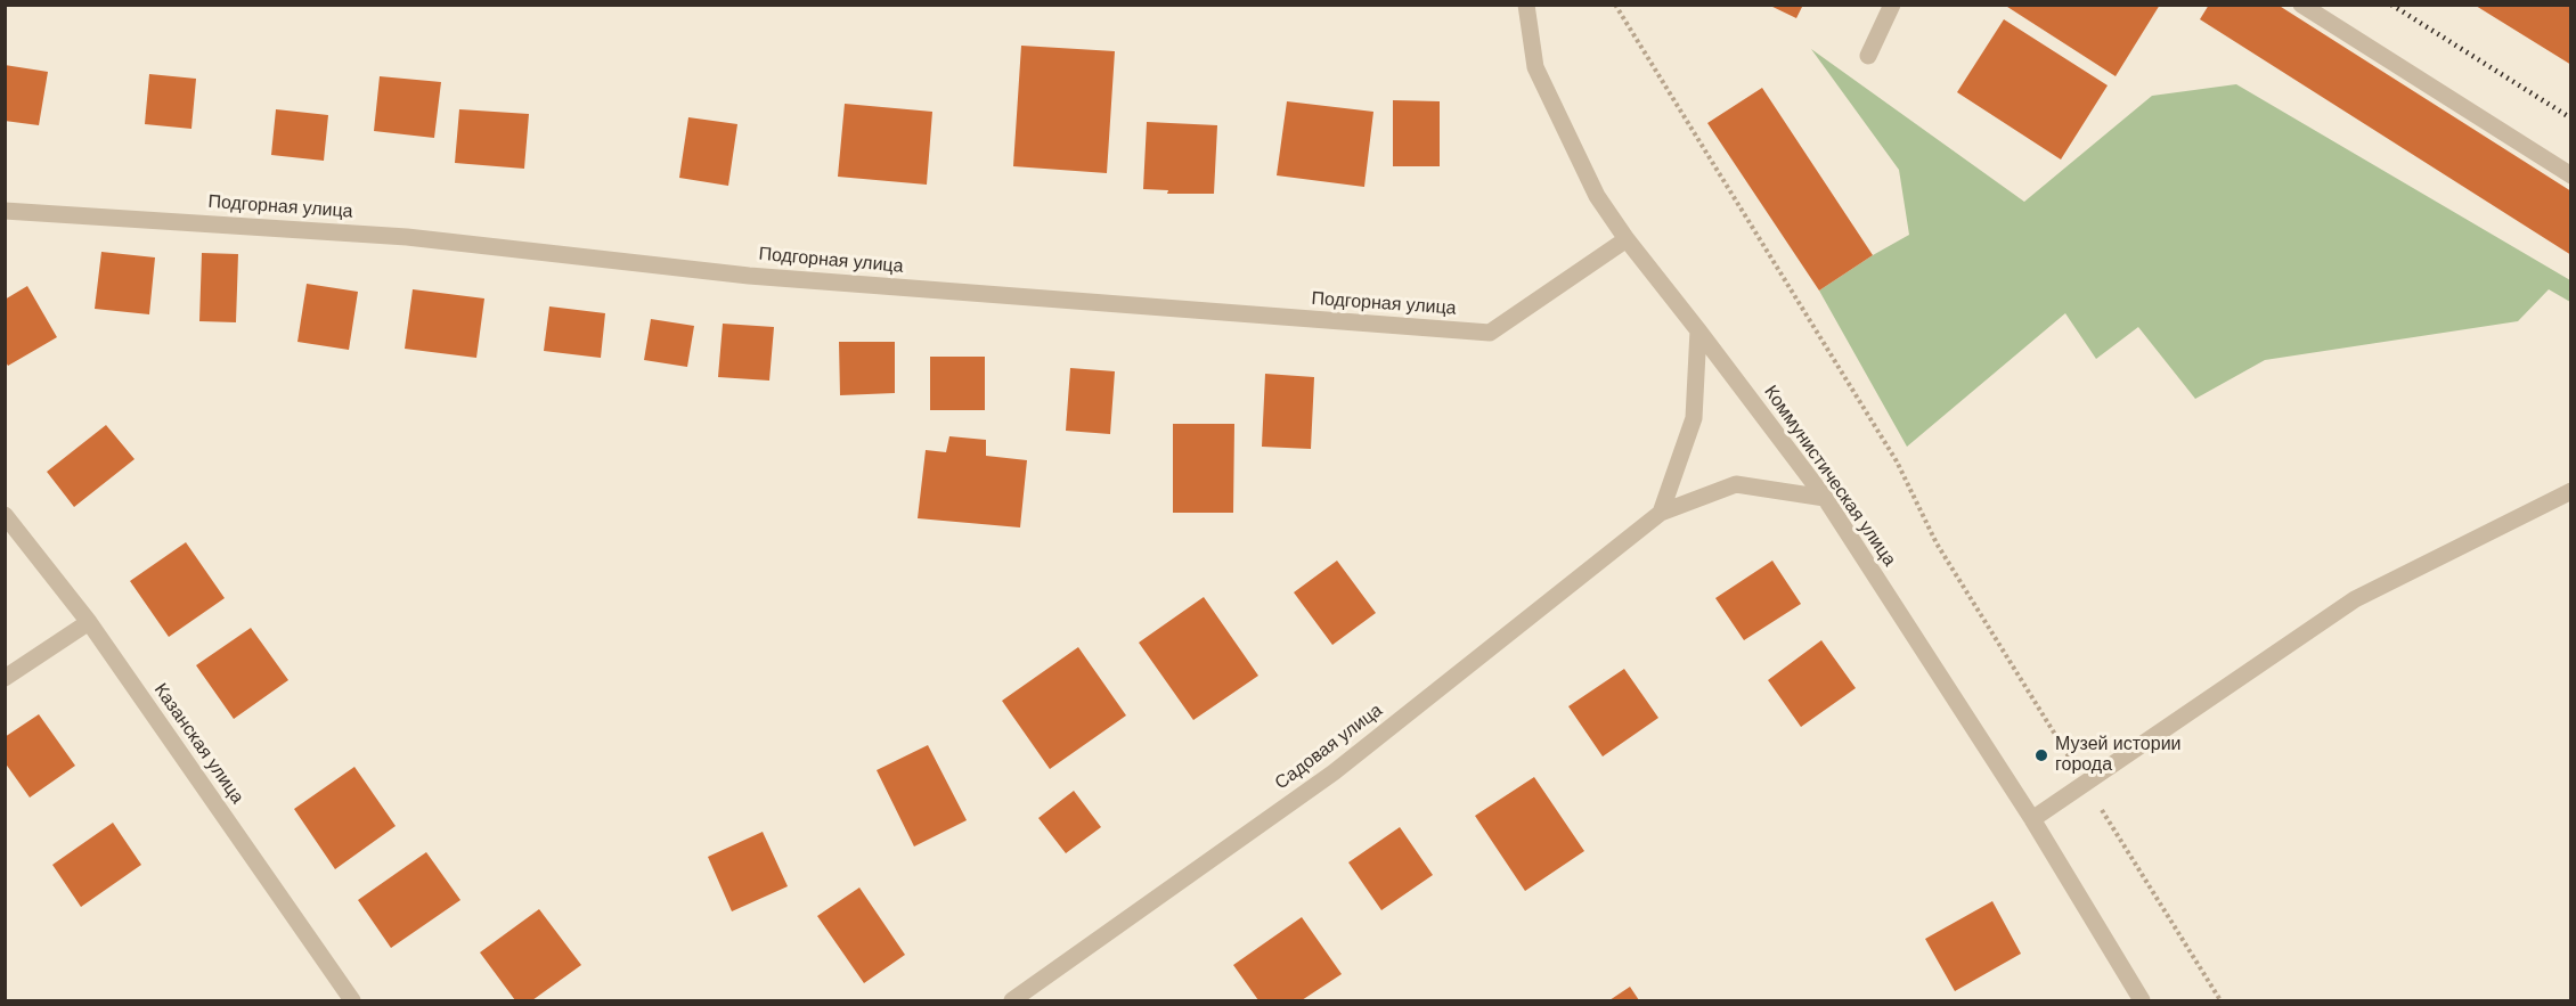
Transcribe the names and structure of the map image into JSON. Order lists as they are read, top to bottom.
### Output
{
  "streets": {
    "street": [
      "Подгорная улица",
      "Коммунистическая улица",
      "Казанская улица",
      "Садовая улица"
    ]
  },
  "crossings": [
    ["Подгорная улица", "Коммунистическая улица"],
    ["Коммунистическая улица", "Садовая улица"]
  ],
  "places": ["Музей истории города"]
}
